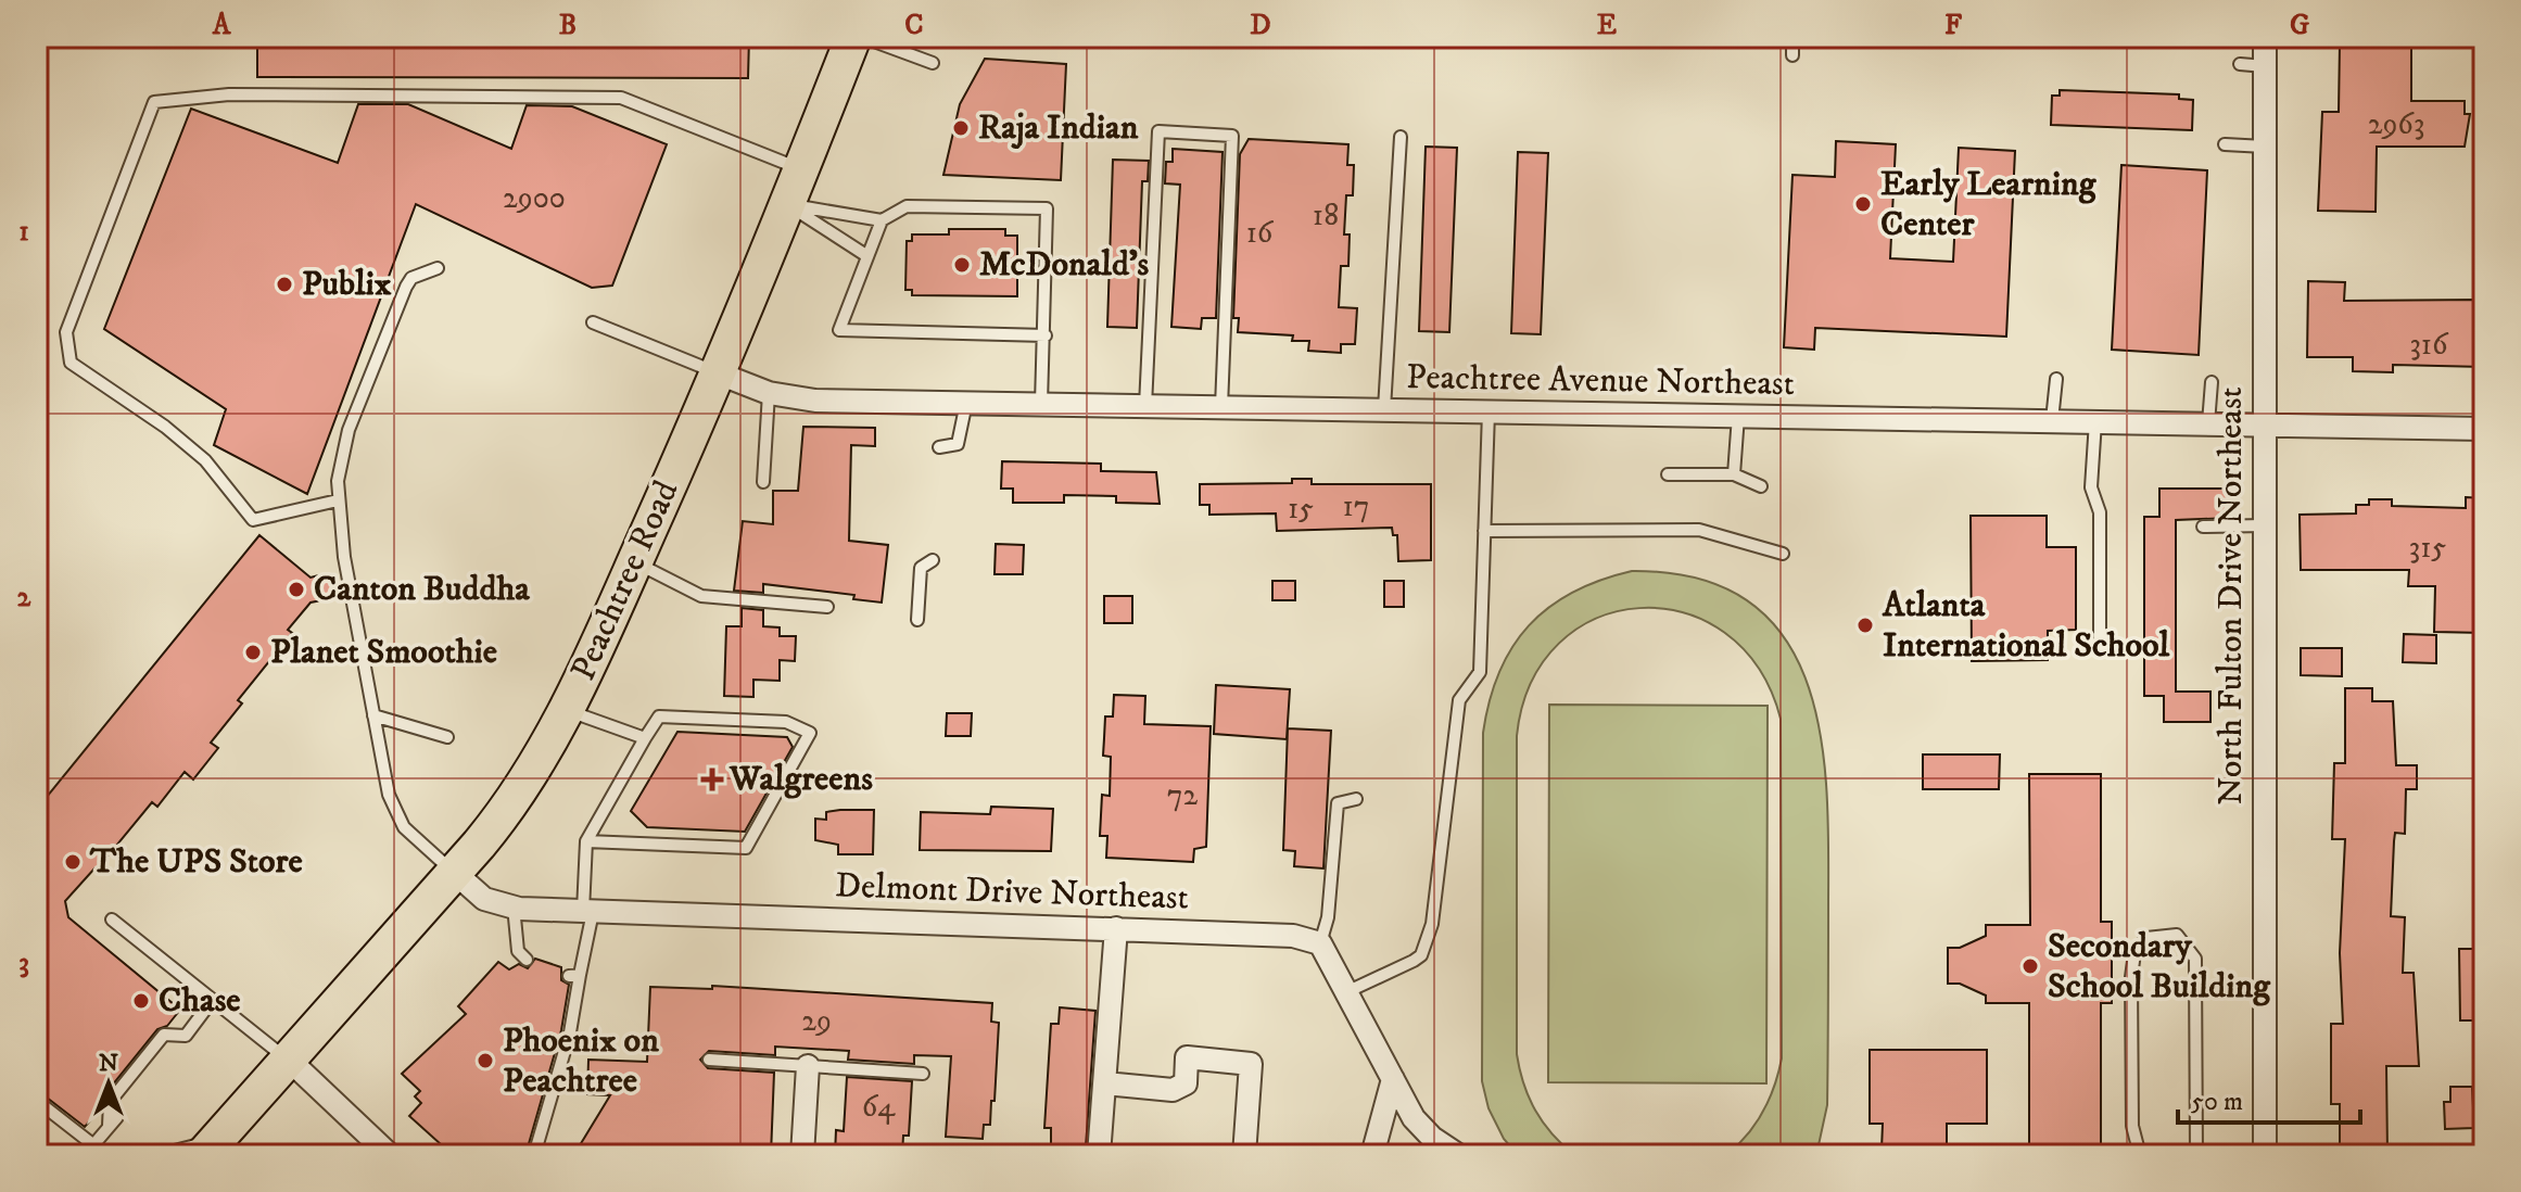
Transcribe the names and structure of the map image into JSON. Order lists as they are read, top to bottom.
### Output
{
  "streets": {
    "highway": ["Peachtree Road"],
    "street": ["Peachtree Avenue Northeast", "North Fulton Drive Northeast", "Delmont Drive Northeast"]
  },
  "crossings": [
    ["Peachtree Avenue Northeast", "Peachtree Road"],
    ["Peachtree Avenue Northeast", "North Fulton Drive Northeast"],
    ["Peachtree Road", "Delmont Drive Northeast"]
  ],
  "places": {
    "other": [
      "Raja Indian",
      "Early Learning Center",
      "McDonald's",
      "Publix",
      "Canton Buddha",
      "Atlanta International School",
      "Planet Smoothie",
      "The UPS Store",
      "Secondary School Building",
      "Chase",
      "Phoenix on Peachtree"
    ],
    "health": ["Walgreens"]
  },
  "house_numbers": [
    "2963",
    "2900",
    "18",
    "16",
    "316",
    "17",
    "15",
    "315",
    "72",
    "29",
    "64"
  ],
  "scale_bar": "50 m",
  "north": "top",
  "grid": {
    "columns": [
      "A",
      "B",
      "C",
      "D",
      "E",
      "F",
      "G"
    ],
    "rows": ["1", "2", "3"]
  }
}
